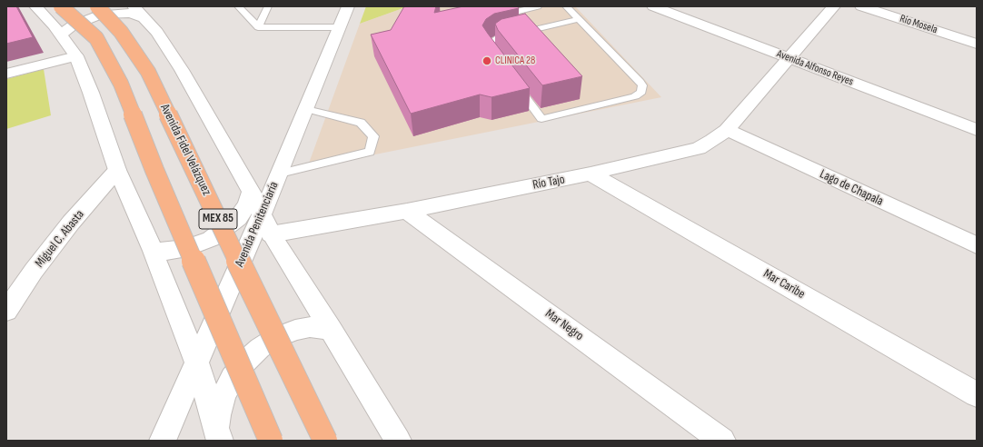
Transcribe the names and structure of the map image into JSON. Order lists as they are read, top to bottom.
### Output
{
  "streets": {
    "highway": ["Avenida Fidel Velázquez", "MEX 85"],
    "street": [
      "Río Mosela",
      "Avenida Alfonso Reyes",
      "Río Tajo",
      "Lago de Chapala",
      "Avenida Penitenciaría",
      "Miguel C. Abasta",
      "Mar Caribe",
      "Mar Negro"
    ]
  },
  "crossings": [
    ["Avenida Alfonso Reyes", "Río Tajo"],
    ["Río Tajo", "Lago de Chapala"],
    ["Río Tajo", "Mar Caribe"],
    ["Río Tajo", "Mar Negro"]
  ],
  "places": ["CLINICA 28"]
}
